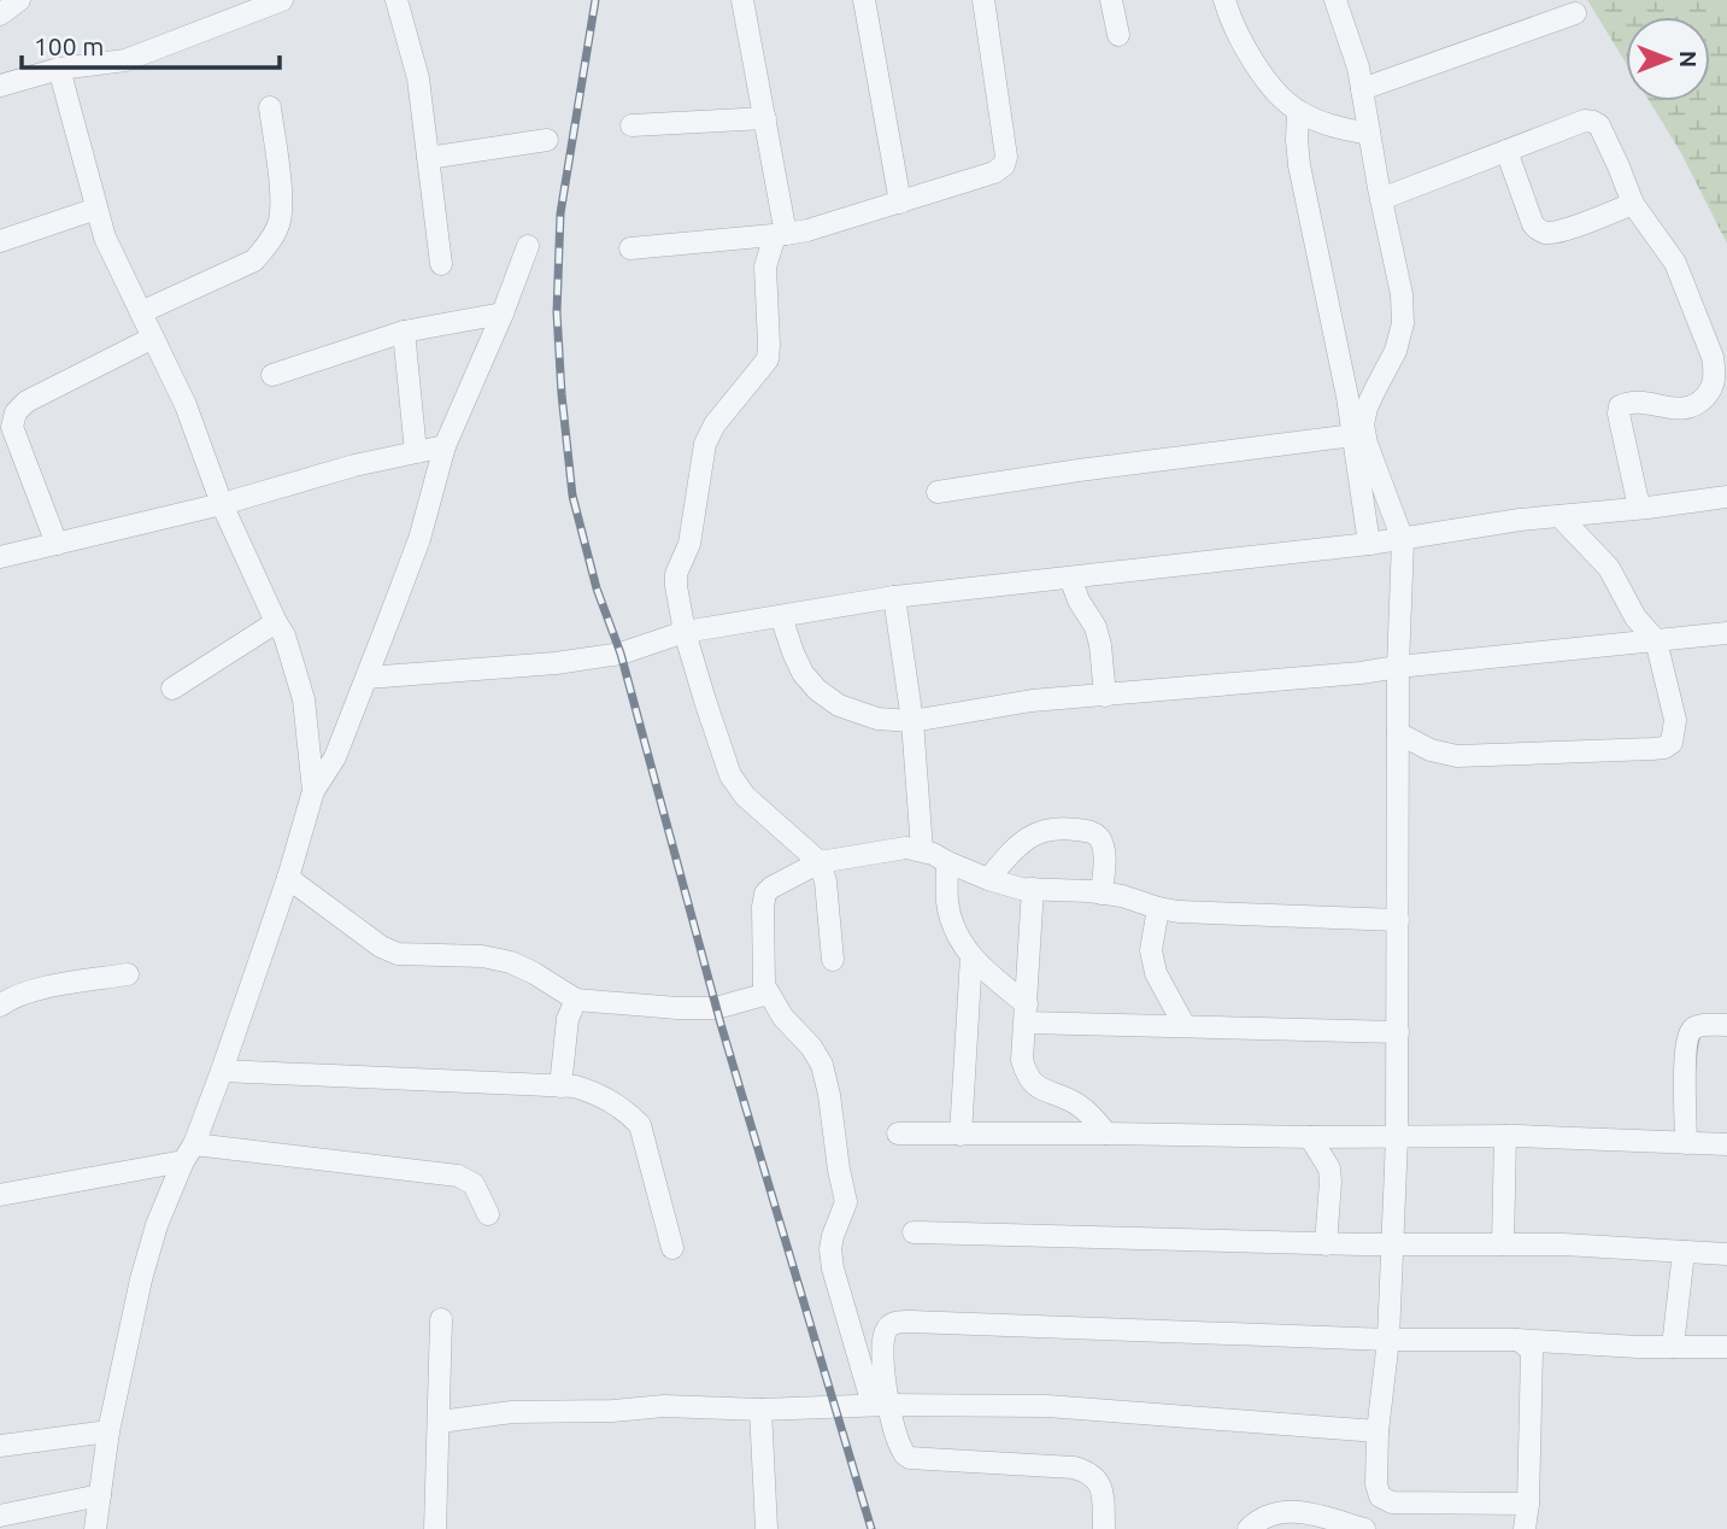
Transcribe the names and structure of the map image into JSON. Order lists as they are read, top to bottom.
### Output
{
  "scale_bar": "100 m",
  "north": "right"
}
